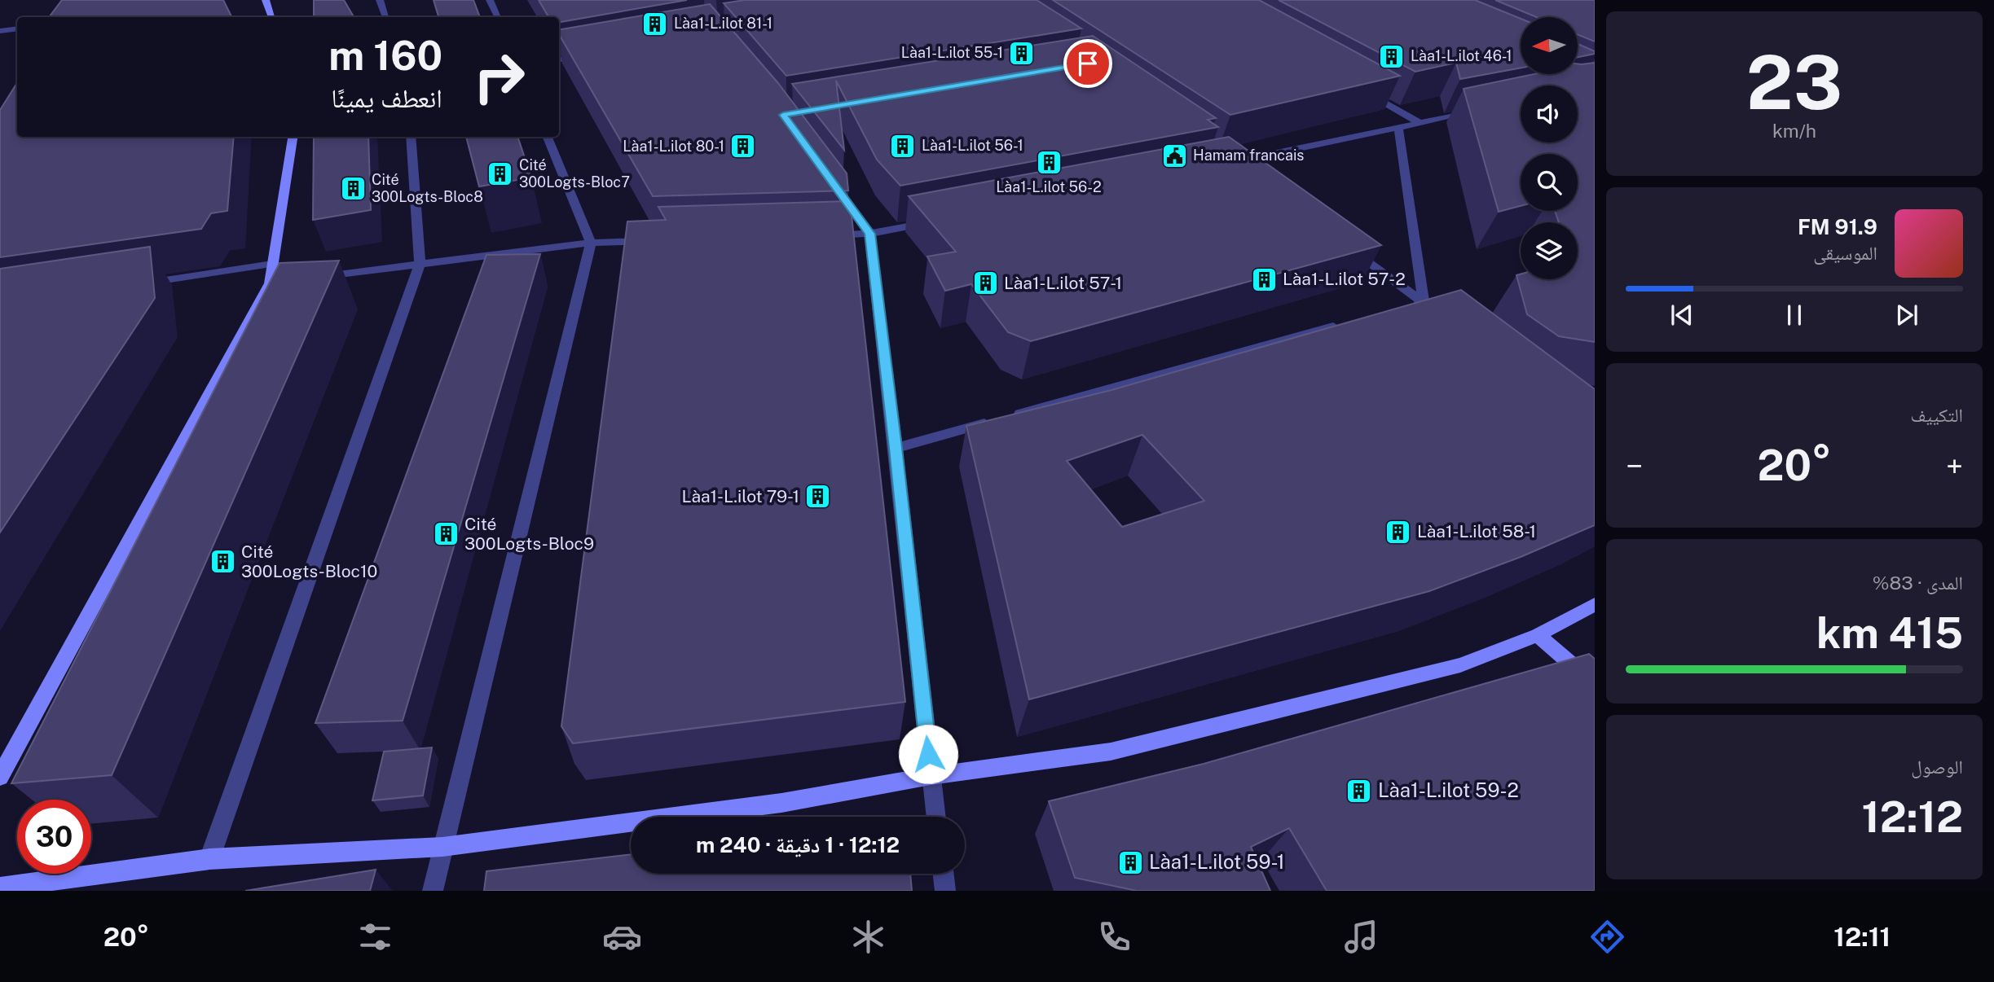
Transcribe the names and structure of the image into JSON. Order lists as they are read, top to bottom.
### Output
{
  "places": {
    "building": [
      "Làa1-L.ilot 81-1",
      "Làa1-L.ilot 55-1",
      "Làa1-L.ilot 46-1",
      "Làa1-L.ilot 56-1",
      "Làa1-L.ilot 80-1",
      "Làa1-L.ilot 56-2",
      "Cité 300Logts-Bloc7",
      "Cité 300Logts-Bloc8",
      "Làa1-L.ilot 57-2",
      "Làa1-L.ilot 57-1",
      "Làa1-L.ilot 79-1",
      "Làa1-L.ilot 58-1",
      "Cité 300Logts-Bloc9",
      "Cité 300Logts-Bloc10",
      "Làa1-L.ilot 59-2",
      "Làa1-L.ilot 59-1"
    ],
    "public building": ["Hamam francais"]
  },
  "north": "left",
  "page": {
    "tile": [
      ["23", "km/h"],
      "التكييف",
      ["المدى · 83%", "415 km"],
      ["الوصول", "12:12"]
    ],
    "turn": ["160 m", "انعطف يمينًا"],
    "song": ["91.9 FM", "الموسيقى"],
    "heat": ["−", "20°", "+"],
    "limit": "30",
    "trip": "12:12 · 1 دقيقة · 240 m",
    "tabs": ["12:11", "20°"]
  }
}
